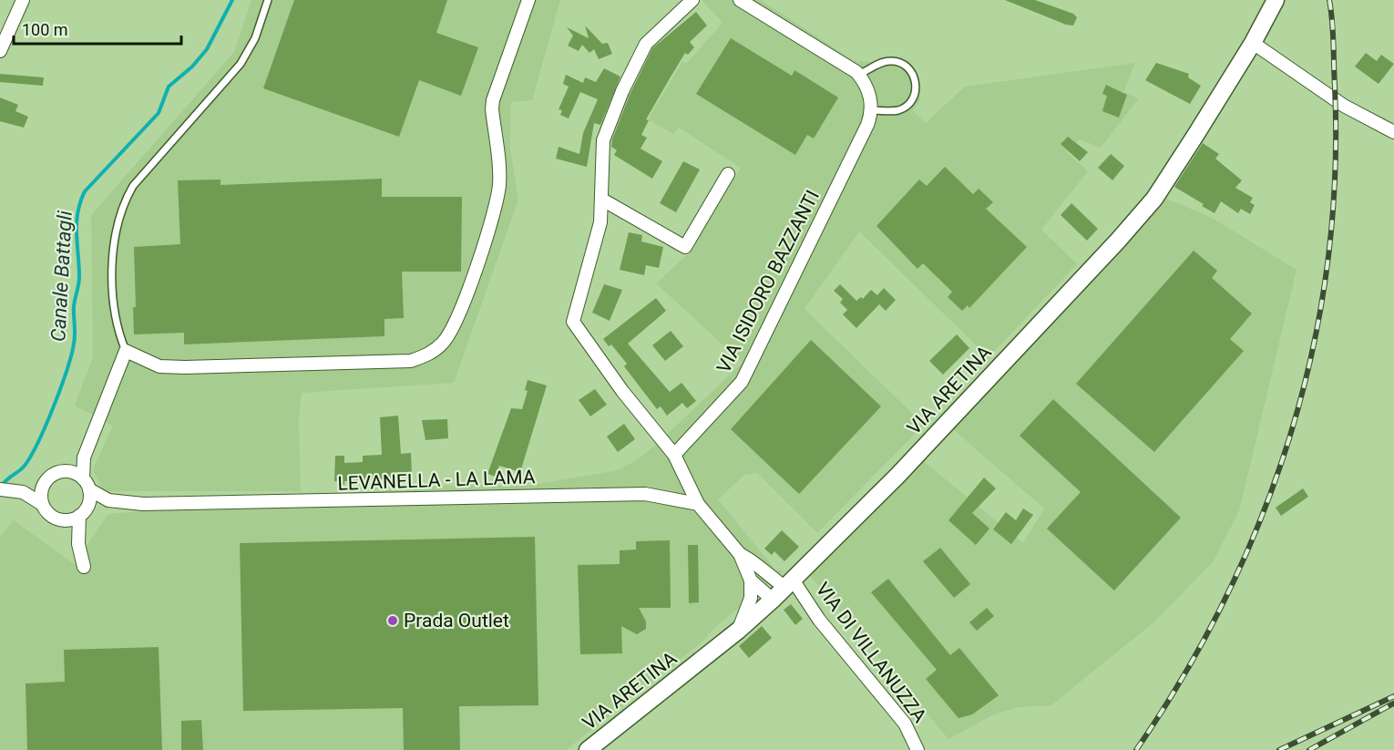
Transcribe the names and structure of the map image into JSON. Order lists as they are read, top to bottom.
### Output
{
  "streets": {
    "street": [
      "VIA ISIDORO BAZZANTI",
      "VIA ARETINA",
      "LEVANELLA - LA LAMA",
      "VIA DI VILLANUZZA"
    ]
  },
  "crossings": [
    ["VIA ARETINA", "VIA DI VILLANUZZA"]
  ],
  "water": ["Canale Battagli"],
  "places": ["Prada Outlet"],
  "scale_bar": "100 m"
}
